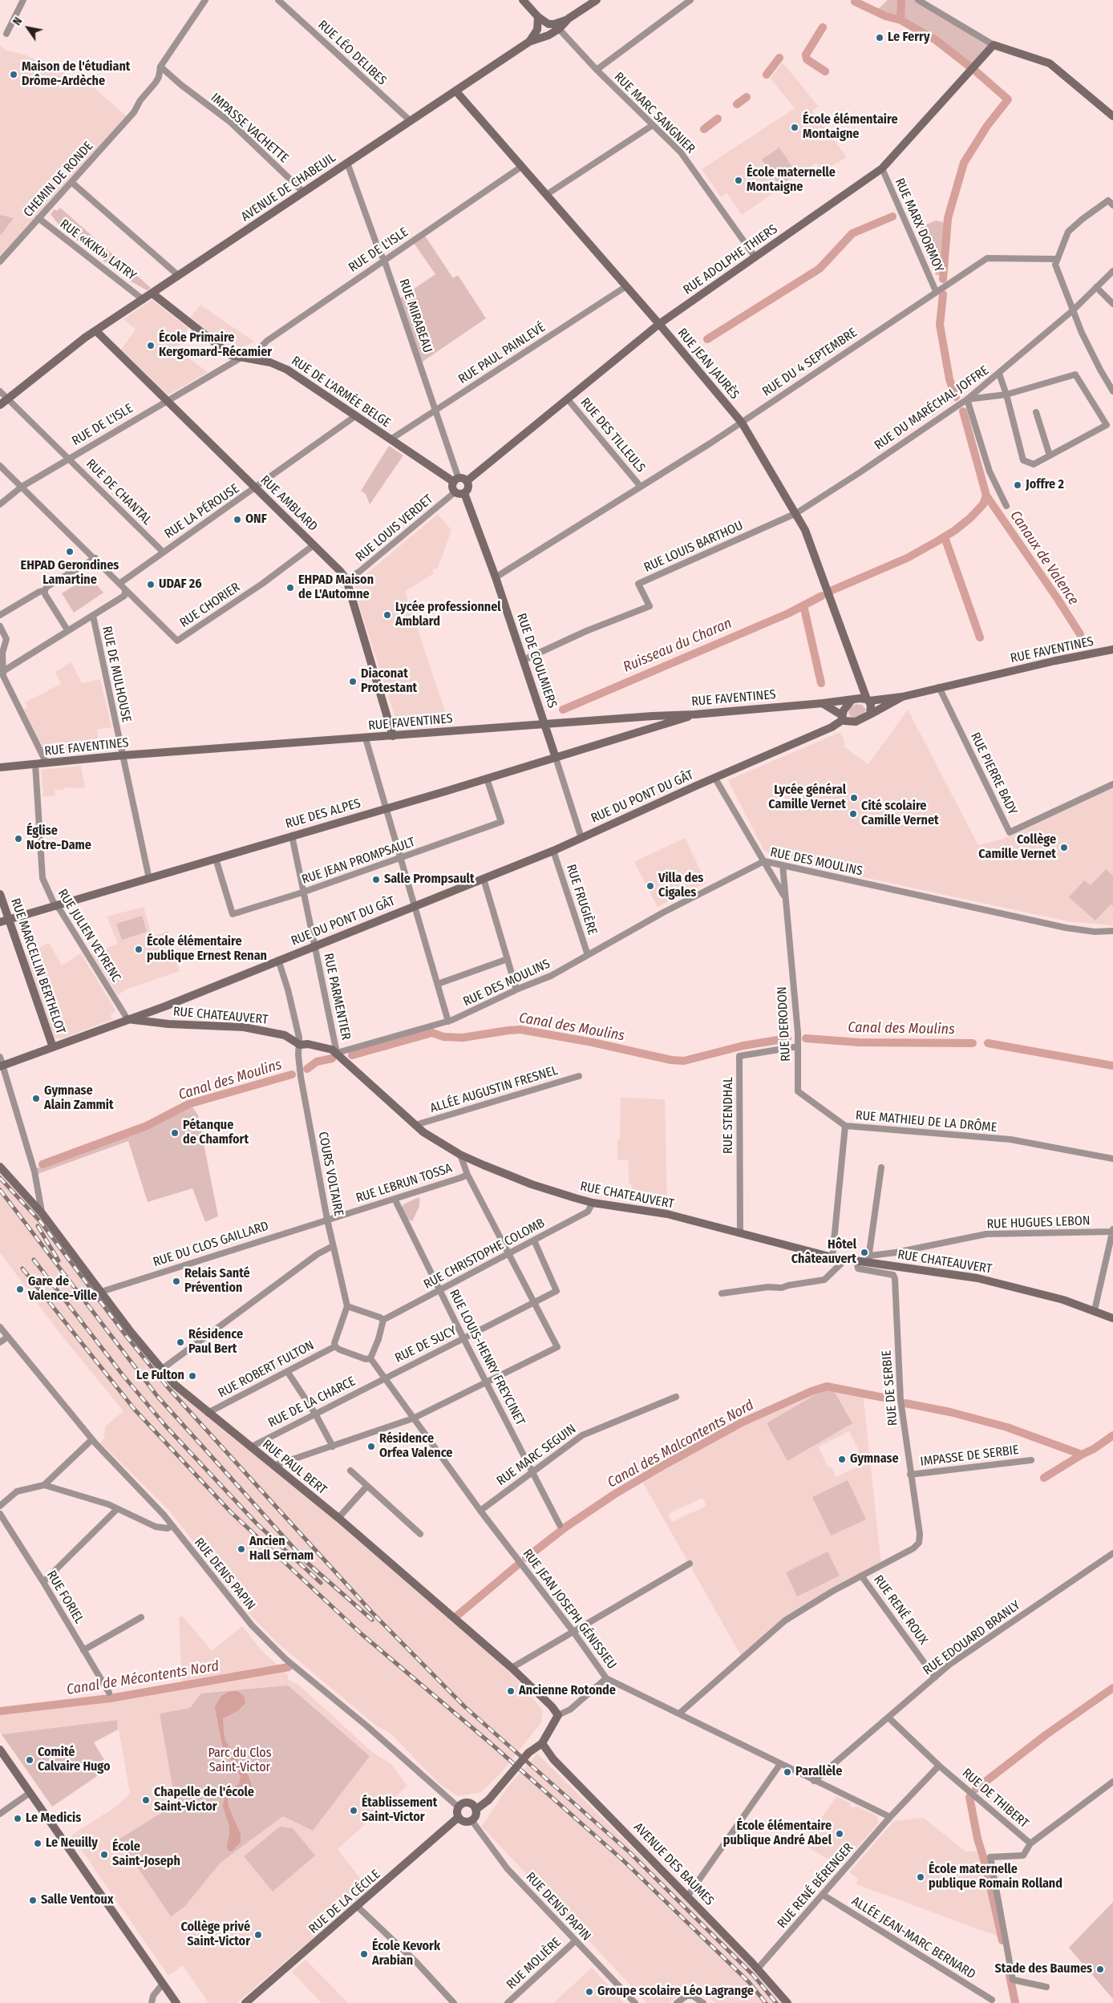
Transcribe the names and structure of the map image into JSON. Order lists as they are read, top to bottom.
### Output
{
  "streets": {
    "street": [
      "RUE LÉO DELIBES",
      "RUE MARC SANGNIER",
      "IMPASSE VACHETTE",
      "CHEMIN DE RONDE",
      "AVENUE DE CHABEUIL",
      "RUE MARX DORMOY",
      "RUE «KIKI» LATRY",
      "RUE DE L'ISLE",
      "RUE ADOLPHE THIERS",
      "RUE MIRABEAU",
      "RUE PAUL PAINLEVÉ",
      "RUE DU 4 SEPTEMBRE",
      "RUE JEAN JAURÈS",
      "RUE DE L'ARMÉE BELGE",
      "RUE DU MARÉCHAL JOFFRE",
      "RUE DES TILLEULS",
      "RUE DE CHANTAL",
      "RUE AMBLARD",
      "RUE LA PÉROUSE",
      "RUE LOUIS VERDET",
      "RUE LOUIS BARTHOU",
      "RUE CHORIER",
      "RUE FAVENTINES",
      "RUE DE COULMIERS",
      "RUE DE MULHOUSE",
      "RUE PIERRE BADY",
      "RUE DU PONT DU GÂT",
      "RUE DES ALPES",
      "RUE JEAN PROMPSAULT",
      "RUE DES MOULINS",
      "RUE FRUGIÈRE",
      "RUE JULIEN VEYRENC",
      "RUE MARCELLIN BERTHELOT",
      "RUE PARMENTIER",
      "RUE CHATEAUVERT",
      "RUE DERODON",
      "ALLÉE AUGUSTIN FRESNEL",
      "RUE STENDHAL",
      "RUE MATHIEU DE LA DRÔME",
      "COURS VOLTAIRE",
      "RUE LEBRUN TOSSA",
      "RUE HUGUES LEBON",
      "RUE DU CLOS GAILLARD",
      "RUE CHRISTOPHE COLOMB",
      "RUE DE SUCY",
      "RUE LOUIS-HENRY FREYCINET",
      "RUE ROBERT FULTON",
      "RUE DE SERBIE",
      "RUE DE LA CHARCE",
      "RUE MARC SEGUIN",
      "IMPASSE DE SERBIE",
      "RUE PAUL BERT",
      "RUE DENIS PAPIN",
      "RUE FORIEL",
      "RUE JEAN JOSEPH GÉNISSIEU",
      "RUE RENÉ ROUX",
      "RUE EDOUARD BRANLY",
      "RUE DE THIBERT",
      "AVENUE DES BAUMES",
      "RUE RENÉ BÉRENGER",
      "RUE DE LA CÉCILE",
      "ALLÉE JEAN-MARC BERNARD",
      "RUE MOLIÈRE"
    ]
  },
  "crossings": [
    ["RUE LÉO DELIBES", "AVENUE DE CHABEUIL"],
    ["RUE MARC SANGNIER", "AVENUE DE CHABEUIL"],
    ["RUE MARC SANGNIER", "RUE ADOLPHE THIERS"],
    ["IMPASSE VACHETTE", "CHEMIN DE RONDE"],
    ["IMPASSE VACHETTE", "AVENUE DE CHABEUIL"],
    ["CHEMIN DE RONDE", "RUE «KIKI» LATRY"],
    ["AVENUE DE CHABEUIL", "RUE «KIKI» LATRY"],
    ["AVENUE DE CHABEUIL", "RUE MIRABEAU"],
    ["AVENUE DE CHABEUIL", "RUE JEAN JAURÈS"],
    ["AVENUE DE CHABEUIL", "RUE DE L'ARMÉE BELGE"],
    ["AVENUE DE CHABEUIL", "RUE DE CHANTAL"],
    ["AVENUE DE CHABEUIL", "RUE AMBLARD"],
    ["RUE MARX DORMOY", "RUE ADOLPHE THIERS"],
    ["RUE MARX DORMOY", "RUE DU 4 SEPTEMBRE"],
    ["RUE DE L'ISLE", "RUE MIRABEAU"],
    ["RUE DE L'ISLE", "RUE JEAN JAURÈS"],
    ["RUE DE L'ISLE", "RUE DE L'ARMÉE BELGE"],
    ["RUE DE L'ISLE", "RUE DE CHANTAL"],
    ["RUE DE L'ISLE", "RUE AMBLARD"],
    ["RUE ADOLPHE THIERS", "RUE MIRABEAU"],
    ["RUE ADOLPHE THIERS", "RUE JEAN JAURÈS"],
    ["RUE ADOLPHE THIERS", "RUE DE L'ARMÉE BELGE"],
    ["RUE ADOLPHE THIERS", "RUE DES TILLEULS"],
    ["RUE MIRABEAU", "RUE PAUL PAINLEVÉ"],
    ["RUE MIRABEAU", "RUE DE L'ARMÉE BELGE"],
    ["RUE PAUL PAINLEVÉ", "RUE JEAN JAURÈS"],
    ["RUE PAUL PAINLEVÉ", "RUE DE L'ARMÉE BELGE"],
    ["RUE DU 4 SEPTEMBRE", "RUE JEAN JAURÈS"],
    ["RUE DU 4 SEPTEMBRE", "RUE DES TILLEULS"],
    ["RUE DU 4 SEPTEMBRE", "RUE DE COULMIERS"],
    ["RUE JEAN JAURÈS", "RUE DU MARÉCHAL JOFFRE"],
    ["RUE JEAN JAURÈS", "RUE LOUIS BARTHOU"],
    ["RUE JEAN JAURÈS", "RUE FAVENTINES"],
    ["RUE JEAN JAURÈS", "RUE DU PONT DU GÂT"],
    ["RUE DE L'ARMÉE BELGE", "RUE LA PÉROUSE"],
    ["RUE DU MARÉCHAL JOFFRE", "RUE LOUIS BARTHOU"],
    ["RUE DE CHANTAL", "RUE LA PÉROUSE"],
    ["RUE AMBLARD", "RUE LA PÉROUSE"],
    ["RUE AMBLARD", "RUE LOUIS VERDET"],
    ["RUE AMBLARD", "RUE CHORIER"],
    ["RUE AMBLARD", "RUE FAVENTINES"],
    ["RUE LOUIS BARTHOU", "RUE DE COULMIERS"],
    ["RUE FAVENTINES", "RUE DE COULMIERS"],
    ["RUE FAVENTINES", "RUE DE MULHOUSE"],
    ["RUE FAVENTINES", "RUE PIERRE BADY"],
    ["RUE FAVENTINES", "RUE DU PONT DU GÂT"],
    ["RUE FAVENTINES", "RUE DES ALPES"],
    ["RUE FAVENTINES", "RUE JULIEN VEYRENC"],
    ["RUE DE COULMIERS", "RUE DU PONT DU GÂT"],
    ["RUE DE COULMIERS", "RUE DES ALPES"],
    ["RUE DE MULHOUSE", "RUE DES ALPES"],
    ["RUE DU PONT DU GÂT", "RUE FRUGIÈRE"],
    ["RUE DU PONT DU GÂT", "RUE JULIEN VEYRENC"],
    ["RUE DU PONT DU GÂT", "RUE MARCELLIN BERTHELOT"],
    ["RUE DU PONT DU GÂT", "RUE PARMENTIER"],
    ["RUE DU PONT DU GÂT", "RUE CHATEAUVERT"],
    ["RUE DU PONT DU GÂT", "RUE DERODON"],
    ["RUE DU PONT DU GÂT", "COURS VOLTAIRE"],
    ["RUE DES ALPES", "RUE JEAN PROMPSAULT"],
    ["RUE DES ALPES", "RUE JULIEN VEYRENC"],
    ["RUE DES ALPES", "RUE MARCELLIN BERTHELOT"],
    ["RUE DES ALPES", "RUE PARMENTIER"],
    ["RUE JEAN PROMPSAULT", "RUE PARMENTIER"],
    ["RUE DES MOULINS", "RUE FRUGIÈRE"],
    ["RUE DES MOULINS", "RUE PARMENTIER"],
    ["RUE DES MOULINS", "RUE CHATEAUVERT"],
    ["RUE DES MOULINS", "RUE DERODON"],
    ["RUE JULIEN VEYRENC", "RUE CHATEAUVERT"],
    ["RUE PARMENTIER", "RUE CHATEAUVERT"],
    ["RUE CHATEAUVERT", "ALLÉE AUGUSTIN FRESNEL"],
    ["RUE CHATEAUVERT", "RUE STENDHAL"],
    ["RUE CHATEAUVERT", "RUE MATHIEU DE LA DRÔME"],
    ["RUE CHATEAUVERT", "COURS VOLTAIRE"],
    ["RUE CHATEAUVERT", "RUE LEBRUN TOSSA"],
    ["RUE CHATEAUVERT", "RUE HUGUES LEBON"],
    ["RUE CHATEAUVERT", "RUE CHRISTOPHE COLOMB"],
    ["RUE CHATEAUVERT", "RUE DE SERBIE"],
    ["RUE DERODON", "RUE STENDHAL"],
    ["RUE DERODON", "RUE MATHIEU DE LA DRÔME"],
    ["COURS VOLTAIRE", "RUE LEBRUN TOSSA"],
    ["COURS VOLTAIRE", "RUE DU CLOS GAILLARD"],
    ["RUE LEBRUN TOSSA", "RUE DU CLOS GAILLARD"],
    ["RUE LEBRUN TOSSA", "RUE LOUIS-HENRY FREYCINET"],
    ["RUE DU CLOS GAILLARD", "RUE PAUL BERT"],
    ["RUE CHRISTOPHE COLOMB", "RUE DE SUCY"],
    ["RUE CHRISTOPHE COLOMB", "RUE LOUIS-HENRY FREYCINET"],
    ["RUE DE SUCY", "RUE LOUIS-HENRY FREYCINET"],
    ["RUE DE SUCY", "RUE DE LA CHARCE"],
    ["RUE DE SUCY", "RUE JEAN JOSEPH GÉNISSIEU"],
    ["RUE LOUIS-HENRY FREYCINET", "RUE MARC SEGUIN"],
    ["RUE ROBERT FULTON", "RUE PAUL BERT"],
    ["RUE DE SERBIE", "IMPASSE DE SERBIE"],
    ["RUE DE SERBIE", "RUE RENÉ ROUX"],
    ["RUE DE LA CHARCE", "RUE PAUL BERT"],
    ["RUE DE LA CHARCE", "RUE JEAN JOSEPH GÉNISSIEU"],
    ["RUE MARC SEGUIN", "RUE JEAN JOSEPH GÉNISSIEU"],
    ["RUE DENIS PAPIN", "RUE DE LA CÉCILE"],
    ["RUE DENIS PAPIN", "RUE MOLIÈRE"],
    ["RUE JEAN JOSEPH GÉNISSIEU", "RUE EDOUARD BRANLY"],
    ["RUE JEAN JOSEPH GÉNISSIEU", "RUE RENÉ BÉRENGER"],
    ["RUE RENÉ ROUX", "RUE EDOUARD BRANLY"],
    ["RUE EDOUARD BRANLY", "RUE DE THIBERT"],
    ["AVENUE DES BAUMES", "RUE RENÉ BÉRENGER"],
    ["RUE RENÉ BÉRENGER", "ALLÉE JEAN-MARC BERNARD"]
  ],
  "water": [
    "Canaux de Valence",
    "Ruisseau du Charan",
    "Canal des Moulins",
    "Canal des Malcontents Nord",
    "Canal de Mécontents Nord"
  ],
  "parks": ["Parc du Clos Saint-Victor"],
  "places": [
    "Le Ferry",
    "Maison de l'étudiant Drôme-Ardèche",
    "École élémentaire Montaigne",
    "École maternelle Montaigne",
    "École Primaire Kergomard-Récamier",
    "Joffre 2",
    "ONF",
    "EHPAD Gerondines Lamartine",
    "UDAF 26",
    "EHPAD Maison de L'Automne",
    "Lycée professionnel Amblard",
    "Diaconat Protestant",
    "Lycée général Camille Vernet",
    "Cité scolaire Camille Vernet",
    "Église Notre-Dame",
    "Collège Camille Vernet",
    "Salle Prompsault",
    "Villa des Cigales",
    "École élémentaire publique Ernest Renan",
    "Gymnase Alain Zammit",
    "Pétanque de Chamfort",
    "Hôtel Châteauvert",
    "Relais Santé Prévention",
    "Gare de Valence-Ville",
    "Résidence Paul Bert",
    "Le Fulton",
    "Résidence Orfea Valence",
    "Gymnase",
    "Ancien Hall Sernam",
    "Ancienne Rotonde",
    "Comité Calvaire Hugo",
    "Parallèle",
    "Chapelle de l'école Saint-Victor",
    "Établissement Saint-Victor",
    "Le Medicis",
    "École élémentaire publique André Abel",
    "Le Neuilly",
    "École Saint-Joseph",
    "École maternelle publique Romain Rolland",
    "Salle Ventoux",
    "Collège privé Saint-Victor",
    "École Kevork Arabian",
    "Stade des Baumes",
    "Groupe scolaire Léo Lagrange"
  ],
  "north": "top left"
}
